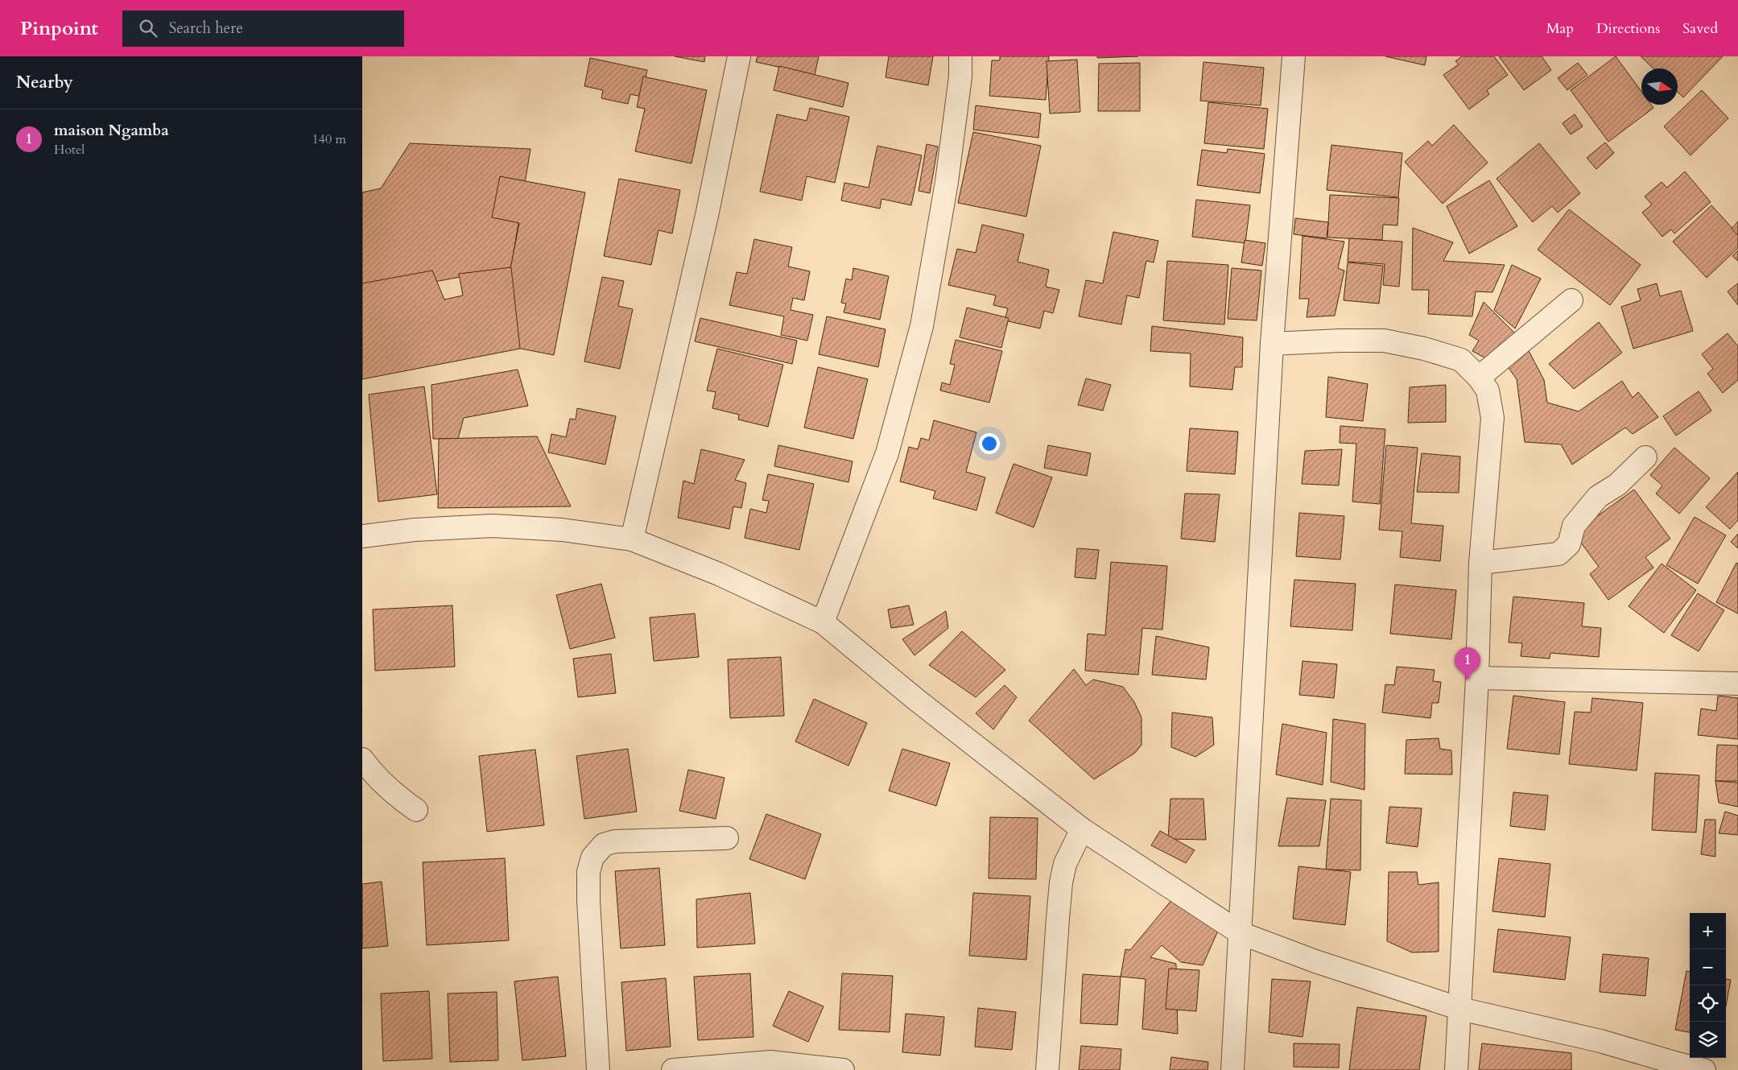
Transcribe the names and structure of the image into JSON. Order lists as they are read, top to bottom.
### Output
{
  "north": "right",
  "page": {
    "header": "Pinpoint",
    "search": "Search here",
    "nav": ["Map", "Directions", "Saved"],
    "heading": "Nearby",
    "list": [
      {
        "mark": "1",
        "name": "maison Ngamba",
        "note": "Hotel",
        "value": "140 m"
      }
    ],
    "pins": "1",
    "map_buttons": ["+", "−"]
  }
}
